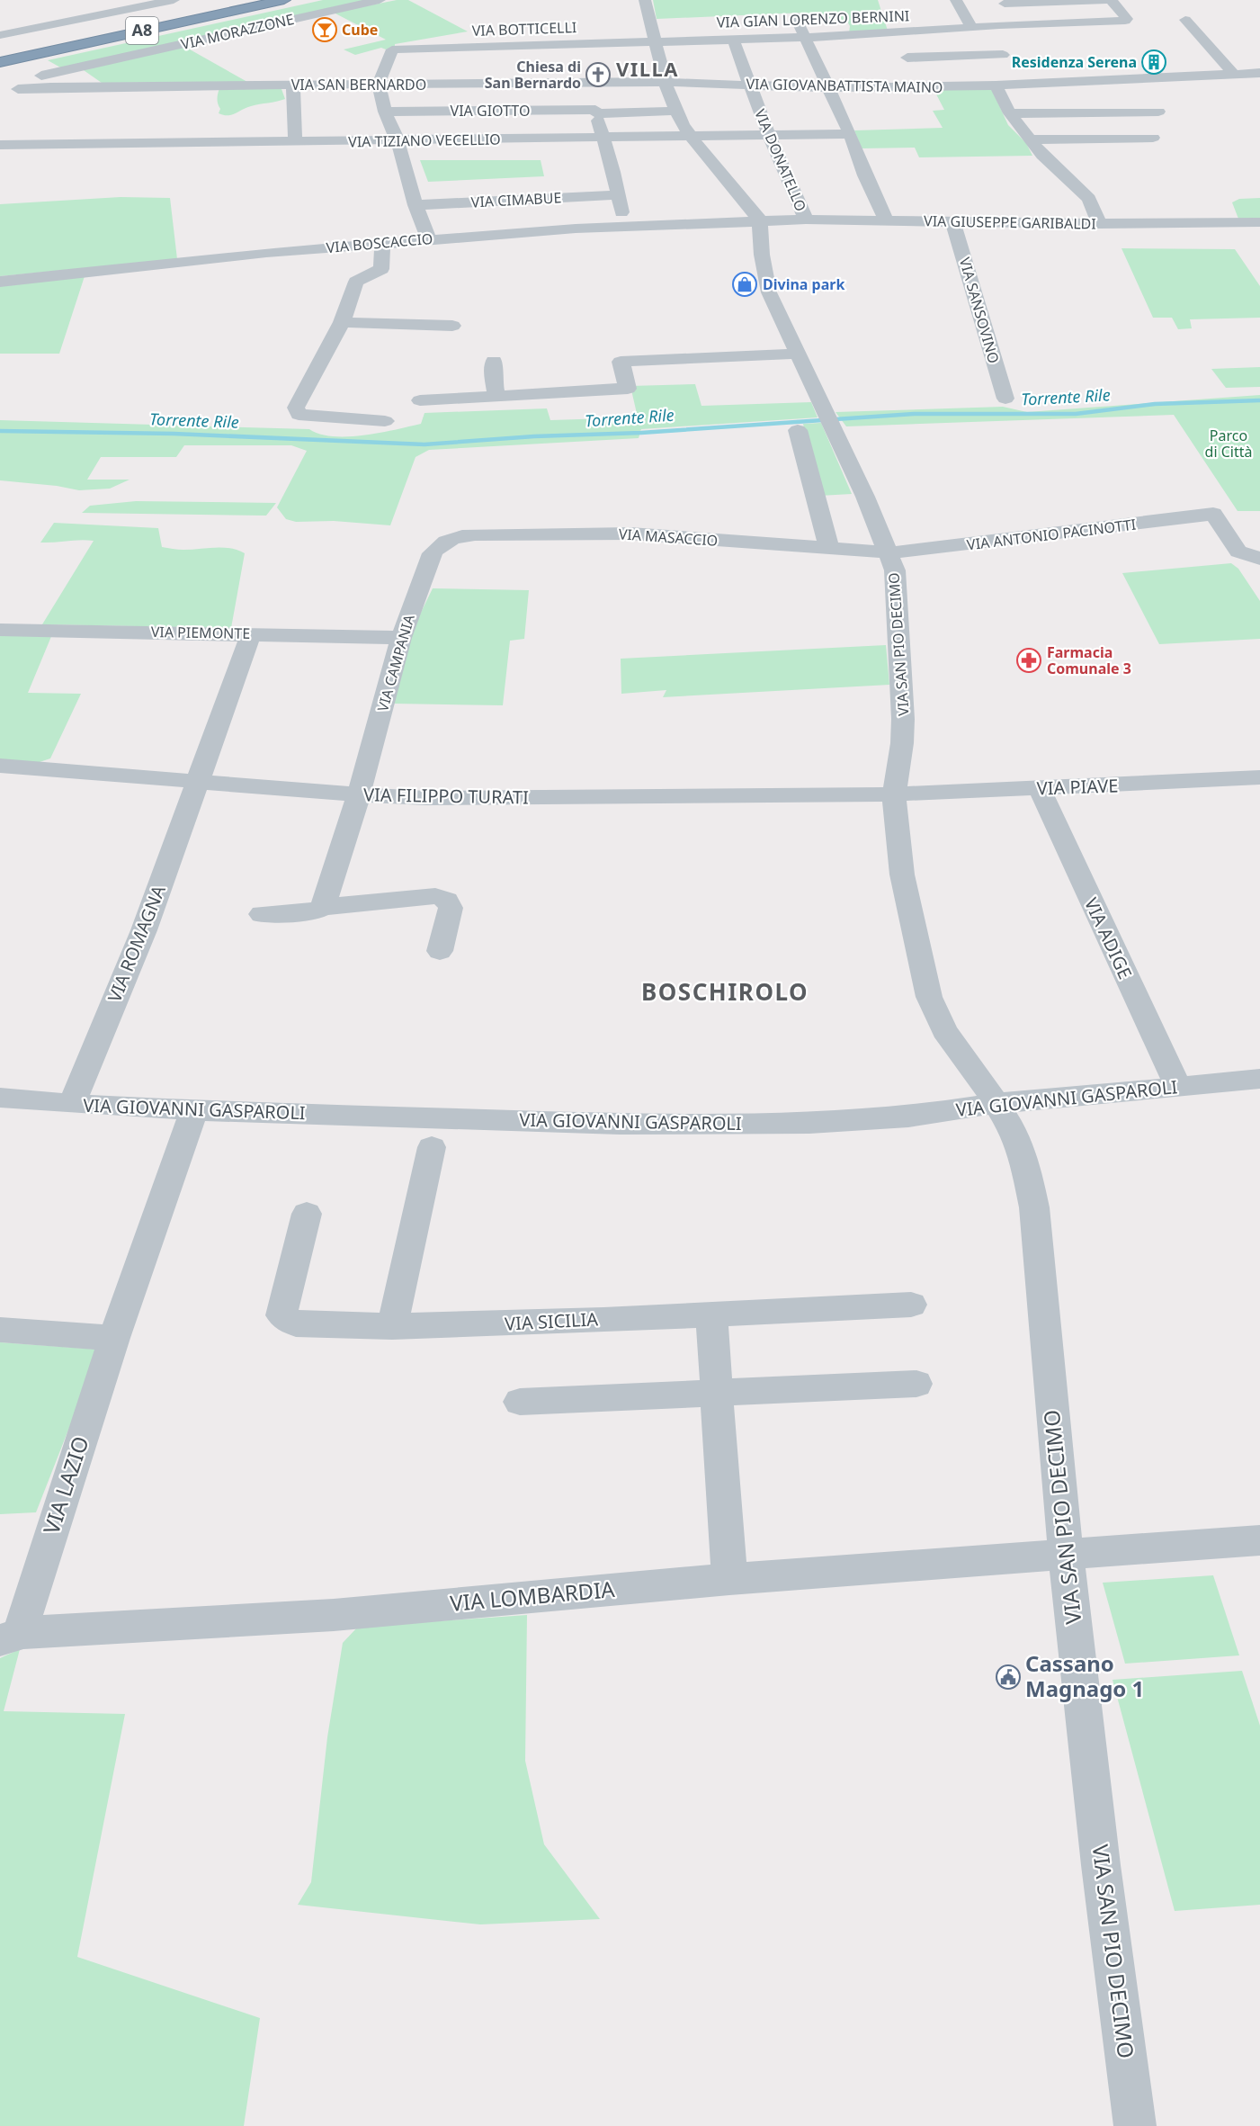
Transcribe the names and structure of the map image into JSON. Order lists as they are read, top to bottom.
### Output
{
  "streets": {
    "highway": ["A8"],
    "street": [
      "VIA GIAN LORENZO BERNINI",
      "VIA BOTTICELLI",
      "VIA MORAZZONE",
      "VIA SAN BERNARDO",
      "VIA GIOVANBATTISTA MAINO",
      "VIA GIOTTO",
      "VIA TIZIANO VECELLIO",
      "VIA DONATELLO",
      "VIA CIMABUE",
      "VIA GIUSEPPE GARIBALDI",
      "VIA BOSCACCIO",
      "VIA SANSOVINO",
      "VIA ANTONIO PACINOTTI",
      "VIA MASACCIO",
      "VIA PIEMONTE",
      "VIA SAN PIO DECIMO",
      "VIA CAMPANIA",
      "VIA PIAVE",
      "VIA FILIPPO TURATI",
      "VIA ADIGE",
      "VIA ROMAGNA",
      "VIA GIOVANNI GASPAROLI",
      "VIA SICILIA",
      "VIA LAZIO",
      "VIA LOMBARDIA"
    ]
  },
  "crossings": [
    ["VIA GIAN LORENZO BERNINI", "VIA BOTTICELLI"],
    ["VIA GIAN LORENZO BERNINI", "VIA DONATELLO"],
    ["VIA BOTTICELLI", "VIA SAN BERNARDO"],
    ["VIA MORAZZONE", "VIA SAN BERNARDO"],
    ["VIA SAN BERNARDO", "VIA GIOVANBATTISTA MAINO"],
    ["VIA GIOVANBATTISTA MAINO", "VIA DONATELLO"],
    ["VIA TIZIANO VECELLIO", "VIA DONATELLO"],
    ["VIA DONATELLO", "VIA GIUSEPPE GARIBALDI"],
    ["VIA GIUSEPPE GARIBALDI", "VIA BOSCACCIO"],
    ["VIA GIUSEPPE GARIBALDI", "VIA SANSOVINO"],
    ["VIA GIUSEPPE GARIBALDI", "VIA SAN PIO DECIMO"],
    ["VIA BOSCACCIO", "VIA SAN PIO DECIMO"],
    ["VIA ANTONIO PACINOTTI", "VIA MASACCIO"],
    ["VIA ANTONIO PACINOTTI", "VIA SAN PIO DECIMO"],
    ["VIA MASACCIO", "VIA SAN PIO DECIMO"],
    ["VIA MASACCIO", "VIA CAMPANIA"],
    ["VIA PIEMONTE", "VIA CAMPANIA"],
    ["VIA PIEMONTE", "VIA ROMAGNA"],
    ["VIA SAN PIO DECIMO", "VIA PIAVE"],
    ["VIA SAN PIO DECIMO", "VIA FILIPPO TURATI"],
    ["VIA SAN PIO DECIMO", "VIA GIOVANNI GASPAROLI"],
    ["VIA SAN PIO DECIMO", "VIA LOMBARDIA"],
    ["VIA CAMPANIA", "VIA FILIPPO TURATI"],
    ["VIA PIAVE", "VIA FILIPPO TURATI"],
    ["VIA PIAVE", "VIA ADIGE"],
    ["VIA FILIPPO TURATI", "VIA ROMAGNA"],
    ["VIA ADIGE", "VIA GIOVANNI GASPAROLI"],
    ["VIA ROMAGNA", "VIA GIOVANNI GASPAROLI"],
    ["VIA GIOVANNI GASPAROLI", "VIA LAZIO"],
    ["VIA LAZIO", "VIA LOMBARDIA"]
  ],
  "districts": ["VILLA", "BOSCHIROLO"],
  "water": ["Torrente Rile"],
  "parks": ["Parco di Città"],
  "places": {
    "bar": ["Cube"],
    "building": ["Residenza Serena"],
    "church": ["Chiesa di San Bernardo"],
    "shop": ["Divina park"],
    "pharmacy": ["Farmacia Comunale 3"],
    "public building": ["Cassano Magnago 1"]
  }
}
